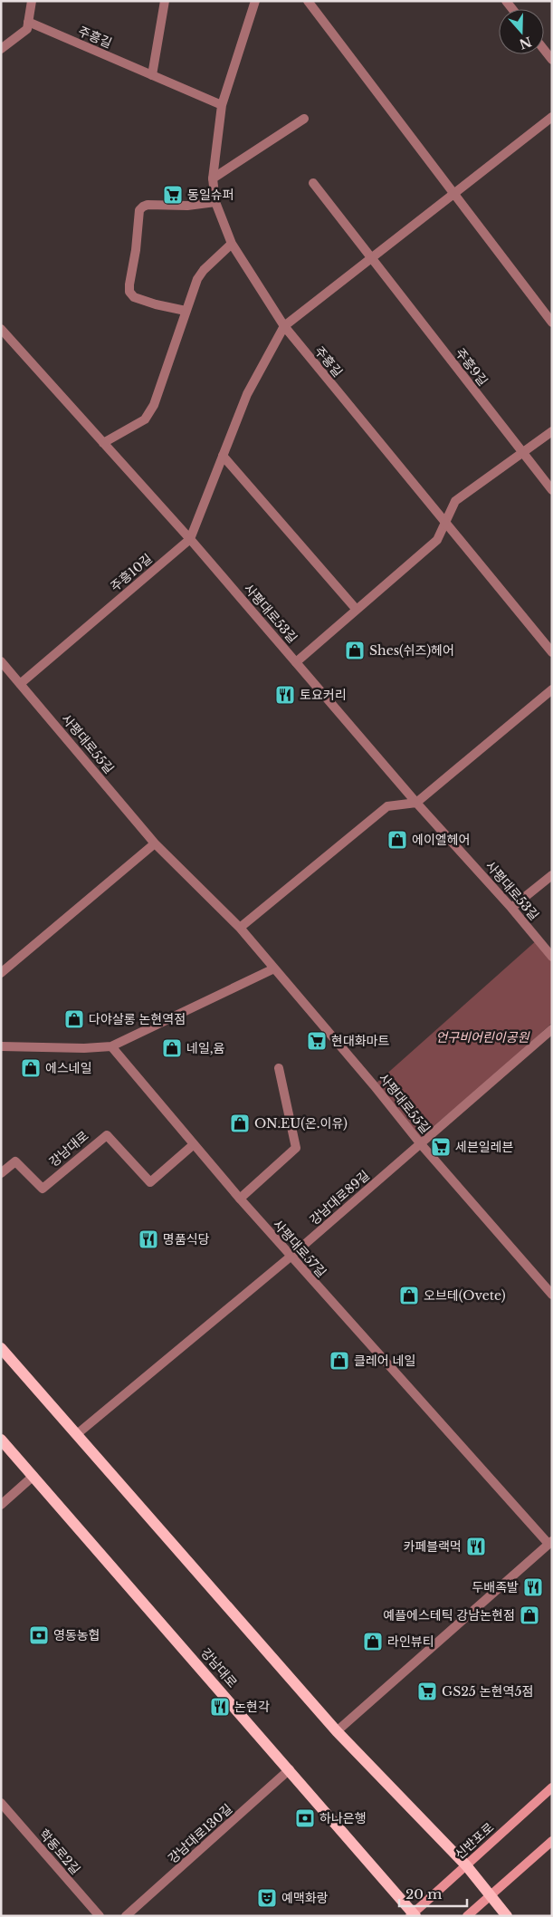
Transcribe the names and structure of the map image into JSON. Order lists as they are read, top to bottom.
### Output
{
  "streets": {
    "main road": ["강남대로", "신반포로"],
    "street": [
      "주흥길",
      "주흥9길",
      "주흥10길",
      "사평대로53길",
      "사평대로55길",
      "강남대로89길",
      "사평대로57길",
      "강남대로130길",
      "학동로2길"
    ]
  },
  "crossings": [
    ["주흥길", "주흥10길"],
    ["주흥10길", "사평대로53길"],
    ["주흥10길", "사평대로55길"],
    ["사평대로55길", "강남대로89길"],
    ["강남대로", "사평대로57길"],
    ["강남대로", "강남대로130길"],
    ["강남대로", "신반포로"],
    ["강남대로89길", "사평대로57길"]
  ],
  "parks": ["언구비어린이공원"],
  "places": {
    "supermarket": [
      "동일슈퍼",
      "현대화마트",
      "세븐일레븐",
      "GS25 논현역5점"
    ],
    "shop": [
      "Shes(쉬즈)헤어",
      "에이엘헤어",
      "다야살롱 논현역점",
      "네일,윰",
      "에스네일",
      "ON.EU(온.이유)",
      "오브테(Ovete)",
      "클레어 네일",
      "예플에스테틱 강남논현점",
      "라인뷰티"
    ],
    "restaurant": [
      "토요커리",
      "명품식당",
      "카페블랙먹",
      "두배족발",
      "논현각"
    ],
    "bank": ["영동농협", "하나은행"],
    "theatre": ["예맥화랑"]
  },
  "scale_bar": "20 m",
  "north": "bottom"
}
